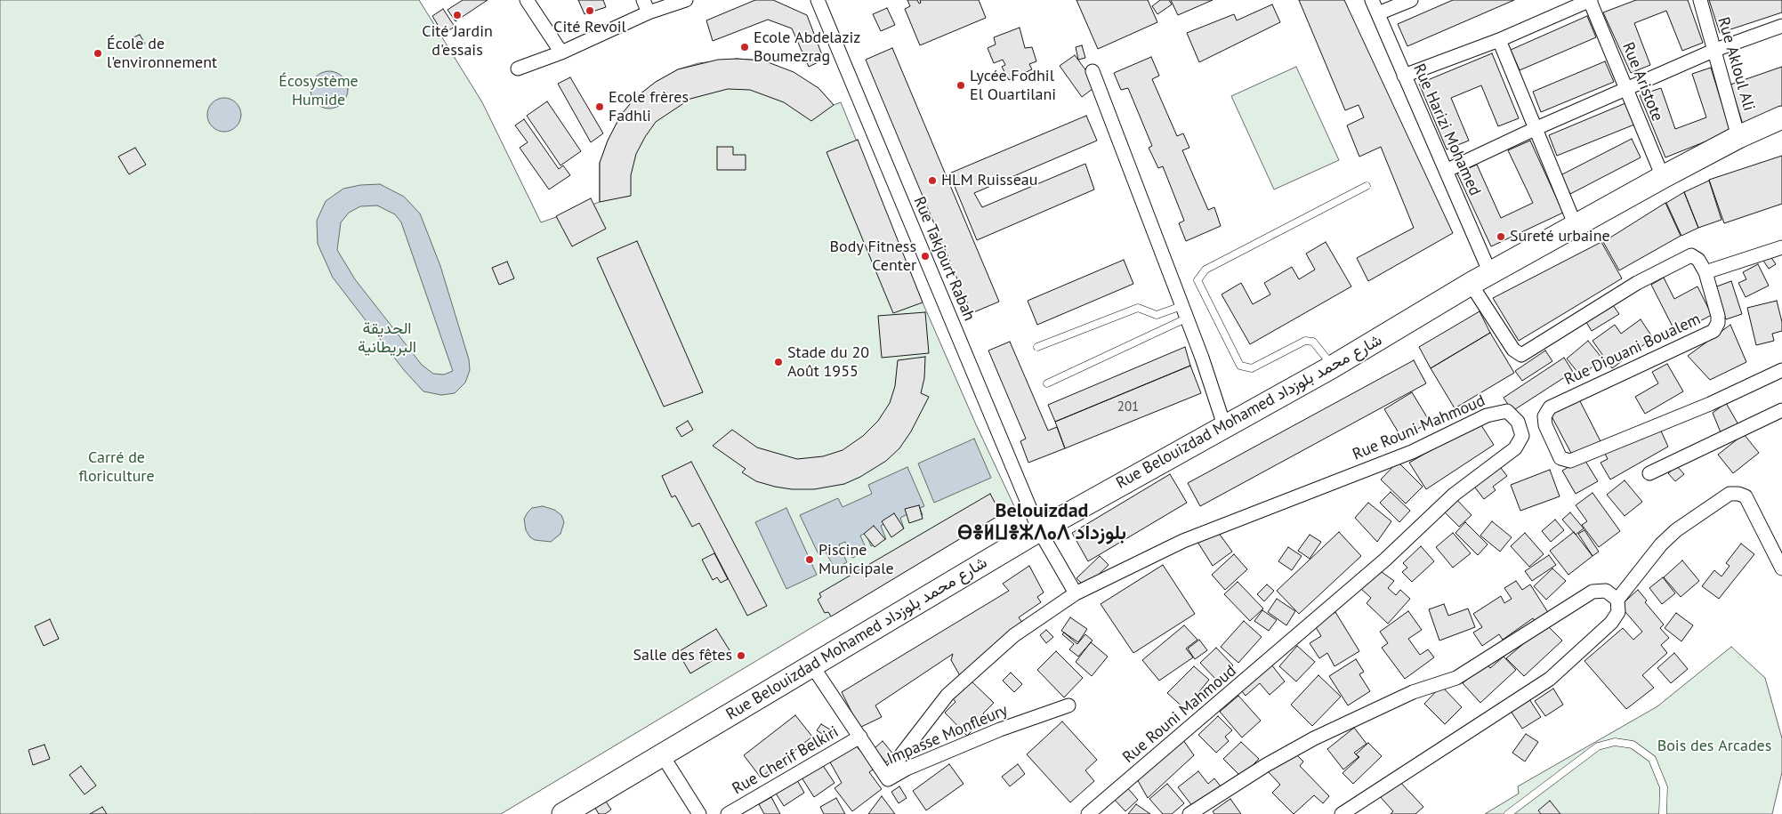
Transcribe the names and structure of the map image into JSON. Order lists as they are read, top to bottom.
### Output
{
  "streets": {
    "main road": ["Rue Belouizdad Mohamed شارع محمد بلوزداد"],
    "street": [
      "Rue Akloul Ali",
      "Rue Aristote",
      "Rue Harizi Mohamed",
      "Rue Takjourt Rabah",
      "Rue Diouani Boualem",
      "Rue Rouni Mahmoud",
      "Impasse Monfleury",
      "Rue Cherif Belkiri"
    ]
  },
  "crossings": [
    ["Rue Akloul Ali", "Rue Belouizdad Mohamed شارع محمد بلوزداد"],
    ["Rue Aristote", "Rue Belouizdad Mohamed شارع محمد بلوزداد"],
    ["Rue Harizi Mohamed", "Rue Belouizdad Mohamed شارع محمد بلوزداد"],
    ["Rue Takjourt Rabah", "Rue Belouizdad Mohamed شارع محمد بلوزداد"],
    ["Rue Diouani Boualem", "Rue Belouizdad Mohamed شارع محمد بلوزداد"],
    ["Rue Rouni Mahmoud", "Impasse Monfleury"]
  ],
  "districts": ["Belouizdad ⴱⴻⵍⵡⴻⵣⴷⴰⴷ بلوزداد"],
  "parks": [
    "Écosystème Humide",
    "الحديقة البريطانية",
    "Carré de floriculture",
    "Bois des Arcades"
  ],
  "places": [
    "Cité Revoil",
    "Cité Jardin d'essais",
    "Ecole Abdelaziz Boumezrag",
    "École de l'environnement",
    "Lycée Fodhil El Ouartilani",
    "Ecole frères Fadhli",
    "HLM Ruisseau",
    "Sureté urbaine",
    "Body Fitness Center",
    "Stade du 20 Août 1955",
    "Piscine Municipale",
    "Salle des fêtes"
  ],
  "house_numbers": ["201"]
}
